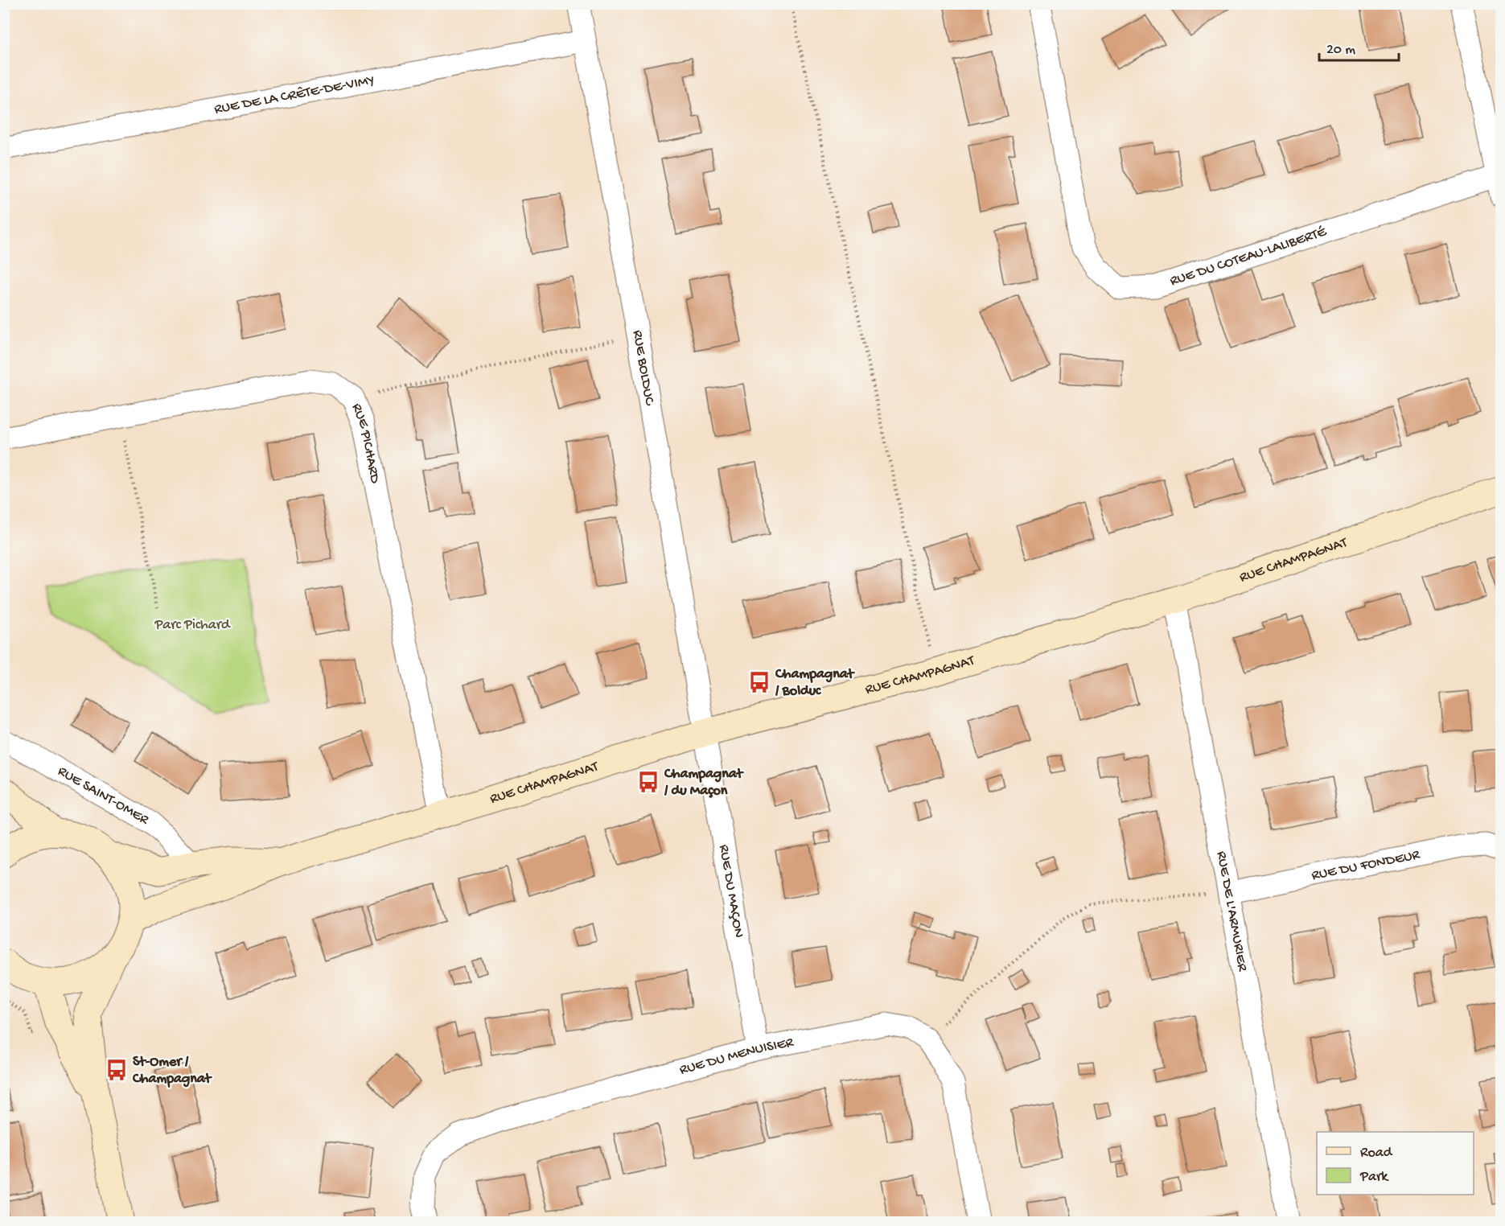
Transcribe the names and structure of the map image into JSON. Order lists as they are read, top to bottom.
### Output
{
  "streets": {
    "street": [
      "RUE DE LA CRÊTE-DE-VIMY",
      "RUE DU COTEAU-LALIBERTÉ",
      "RUE BOLDUC",
      "RUE PICHARD",
      "RUE CHAMPAGNAT",
      "RUE SAINT-OMER",
      "RUE DU FONDEUR",
      "RUE DU MAÇON",
      "RUE DE L'ARMURIER",
      "RUE DU MENUISIER"
    ]
  },
  "crossings": [
    ["RUE DE LA CRÊTE-DE-VIMY", "RUE BOLDUC"],
    ["RUE BOLDUC", "RUE CHAMPAGNAT"],
    ["RUE BOLDUC", "RUE DU MAÇON"],
    ["RUE PICHARD", "RUE CHAMPAGNAT"],
    ["RUE CHAMPAGNAT", "RUE SAINT-OMER"],
    ["RUE CHAMPAGNAT", "RUE DU MAÇON"],
    ["RUE CHAMPAGNAT", "RUE DE L'ARMURIER"],
    ["RUE DU FONDEUR", "RUE DE L'ARMURIER"],
    ["RUE DU MAÇON", "RUE DU MENUISIER"]
  ],
  "parks": ["Parc Pichard"],
  "places": {
    "bus stop": ["Champagnat / Bolduc", "Champagnat / du Maçon", "St-Omer / Champagnat"]
  },
  "legend": ["Road", "Park"],
  "scale_bar": "20 m"
}
